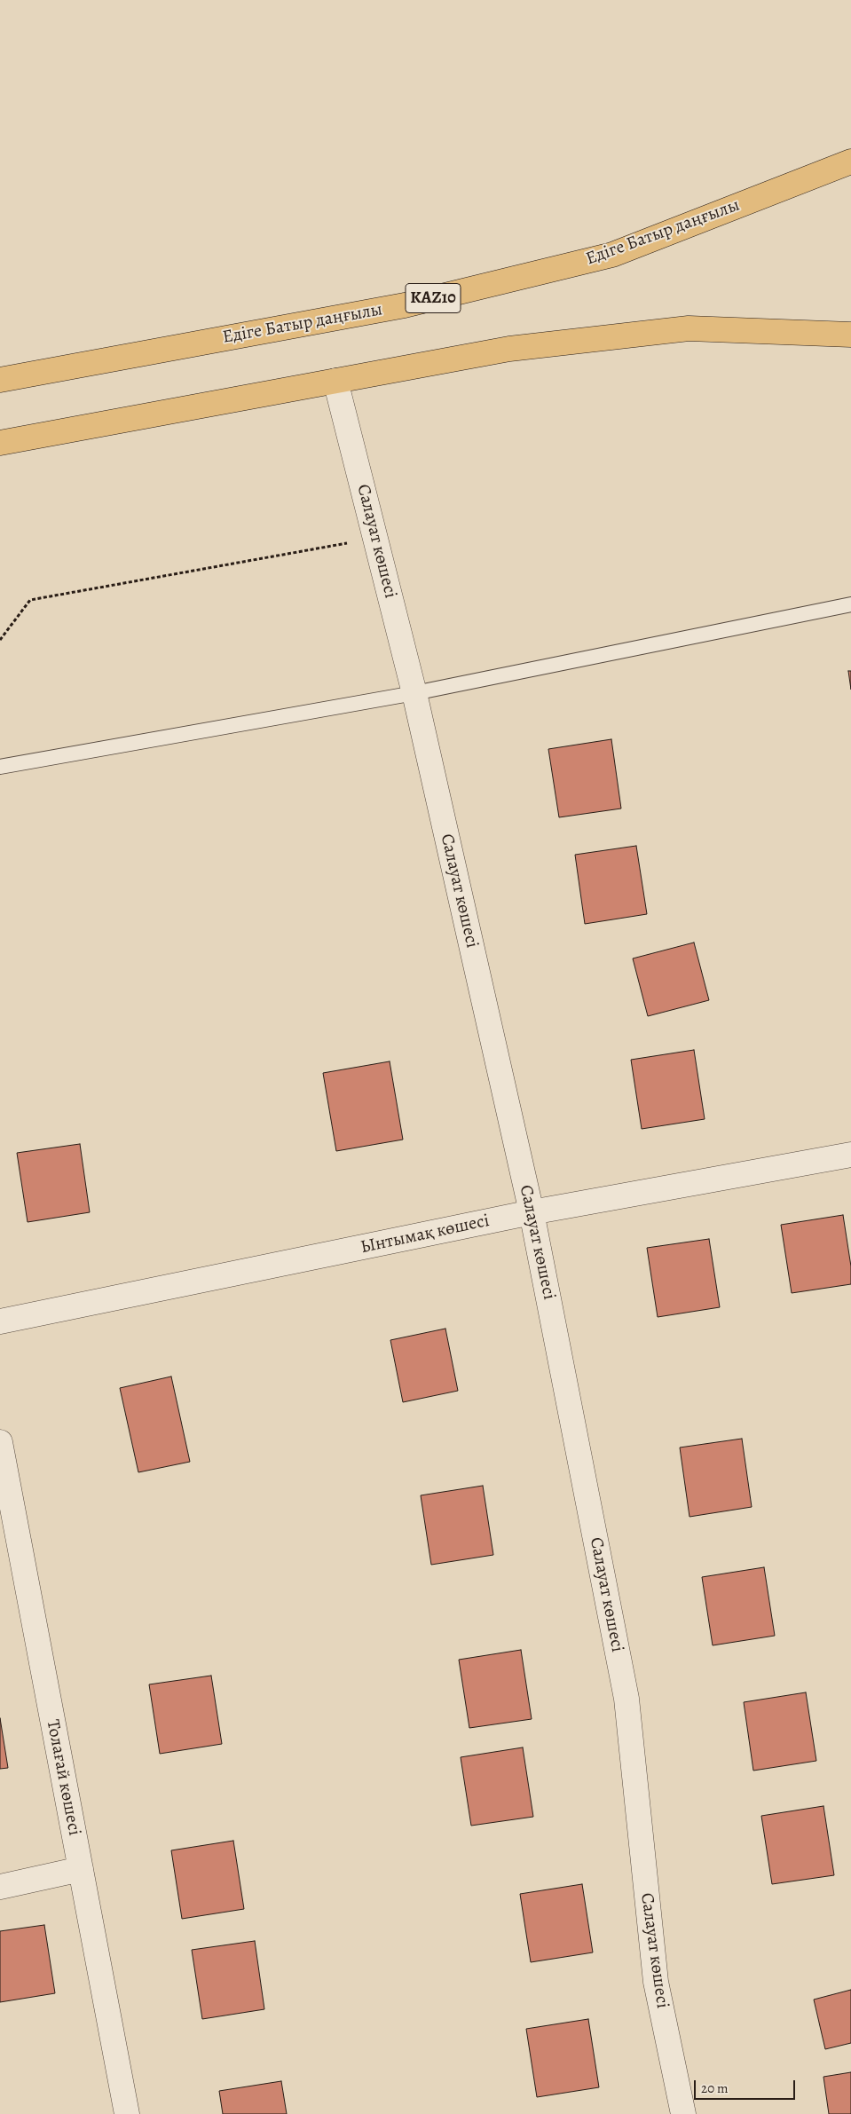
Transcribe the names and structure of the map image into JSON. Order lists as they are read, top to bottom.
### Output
{
  "streets": {
    "main road": ["Едіге Батыр даңғылы", "KAZ10"],
    "street": ["Салауат көшесі", "Ынтымақ көшесі", "Толағай көшесі"]
  },
  "crossings": [
    ["Салауат көшесі", "Ынтымақ көшесі"]
  ],
  "scale_bar": "20 m"
}
